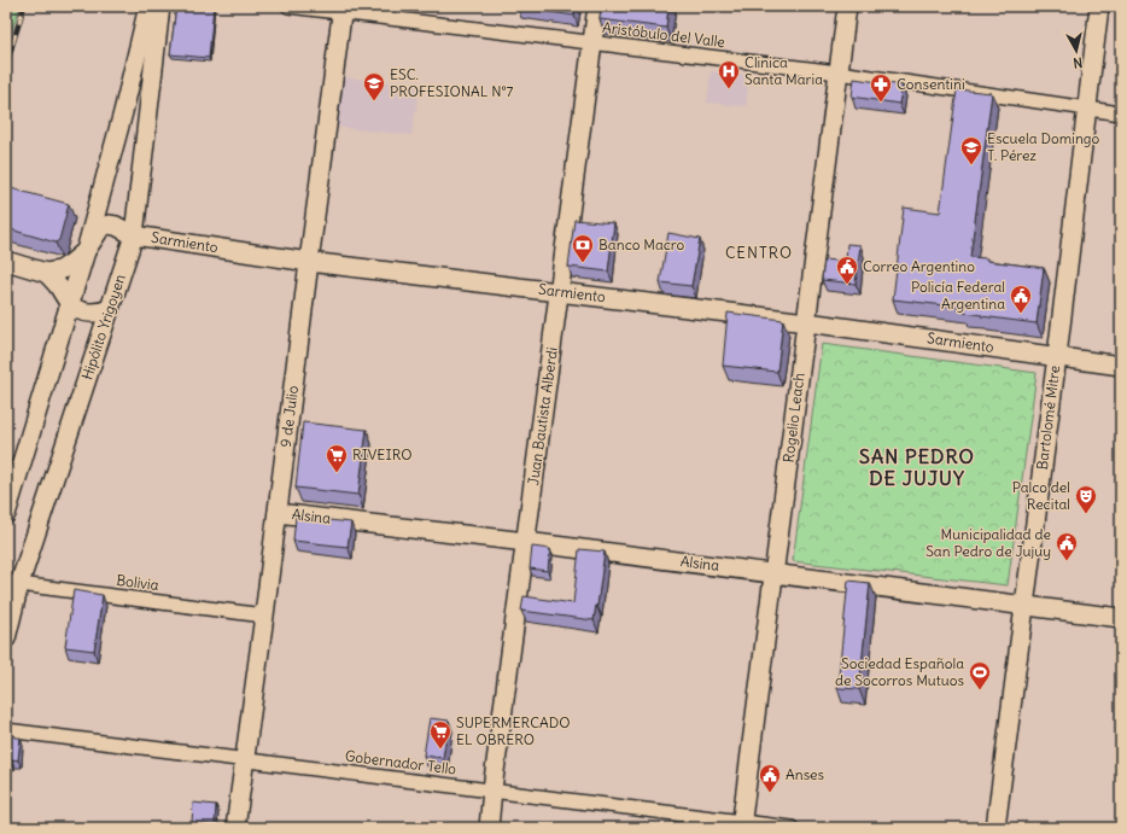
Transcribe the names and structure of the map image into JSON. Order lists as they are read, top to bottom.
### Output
{
  "streets": {
    "street": [
      "Aristóbulo del Valle",
      "Sarmiento",
      "Hipólito Yrigoyen",
      "9 de Julio",
      "Juan Bautista Alberdi",
      "Rogelio Leach",
      "Bartolomé Mitre",
      "Alsina",
      "Bolivia",
      "Gobernador Tello"
    ]
  },
  "crossings": [
    ["Aristóbulo del Valle", "9 de Julio"],
    ["Aristóbulo del Valle", "Juan Bautista Alberdi"],
    ["Aristóbulo del Valle", "Rogelio Leach"],
    ["Aristóbulo del Valle", "Bartolomé Mitre"],
    ["Sarmiento", "Hipólito Yrigoyen"],
    ["Sarmiento", "9 de Julio"],
    ["Sarmiento", "Juan Bautista Alberdi"],
    ["Sarmiento", "Rogelio Leach"],
    ["Sarmiento", "Bartolomé Mitre"],
    ["Hipólito Yrigoyen", "Bolivia"],
    ["9 de Julio", "Alsina"],
    ["9 de Julio", "Bolivia"],
    ["9 de Julio", "Gobernador Tello"],
    ["Juan Bautista Alberdi", "Alsina"],
    ["Juan Bautista Alberdi", "Gobernador Tello"],
    ["Rogelio Leach", "Alsina"],
    ["Rogelio Leach", "Gobernador Tello"],
    ["Bartolomé Mitre", "Alsina"]
  ],
  "districts": ["CENTRO", "SAN PEDRO DE JUJUY"],
  "places": {
    "hospital": ["Clinica Santa Maria"],
    "school or university": ["ESC. PROFESIONAL N°7", "Escuela Domingo T. Pérez"],
    "pharmacy": ["Consentini"],
    "bank": ["Banco Macro"],
    "public building": [
      "Correo Argentino",
      "Policía Federal Argentina",
      "Municipalidad de San Pedro de Jujuy",
      "Anses"
    ],
    "supermarket": ["RIVEIRO", "SUPERMERCADO EL OBRERO"],
    "theatre": ["Palco del Recital"],
    "sports": ["Sociedad Española de Socorros Mutuos"]
  },
  "north": "bottom"
}
